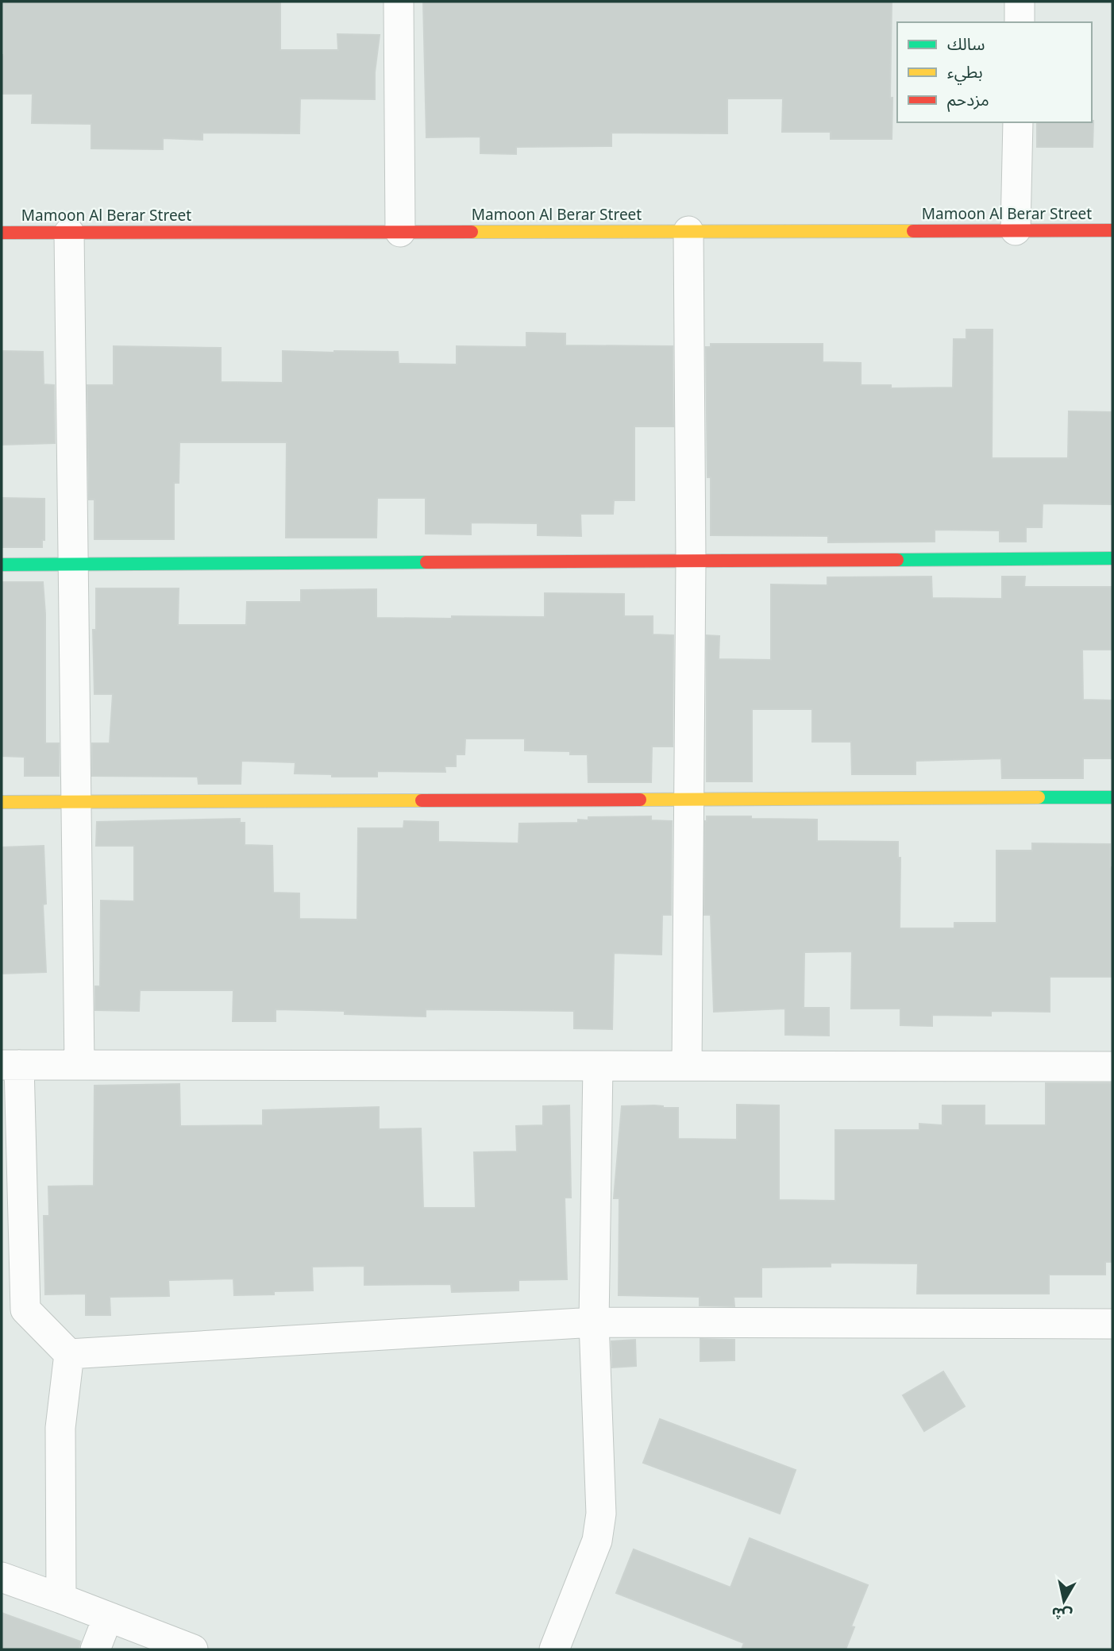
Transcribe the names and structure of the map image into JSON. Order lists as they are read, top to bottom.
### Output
{
  "streets": {
    "street": ["Mamoon Al Berar Street"]
  },
  "legend": ["سالك", "بطيء", "مزدحم"],
  "north": "bottom"
}
